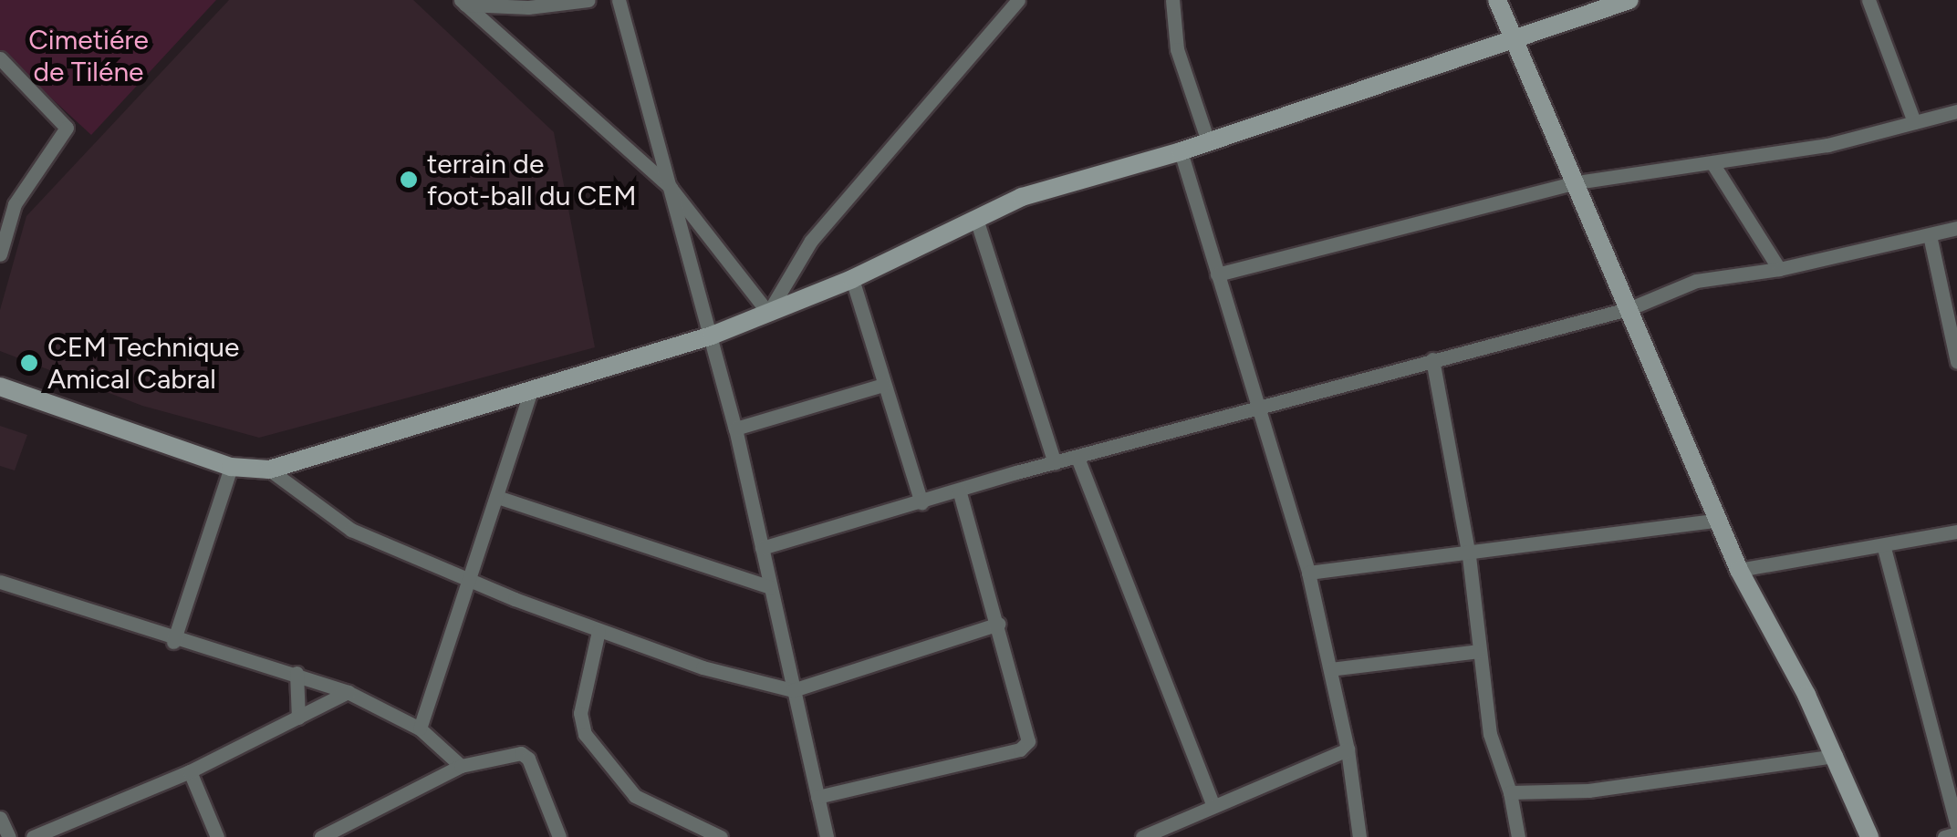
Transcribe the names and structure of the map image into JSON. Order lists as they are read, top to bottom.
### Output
{
  "parks": ["Cimetiére de Tiléne"],
  "places": ["terrain de foot-ball du CEM", "CEM Technique Amical Cabral"]
}
